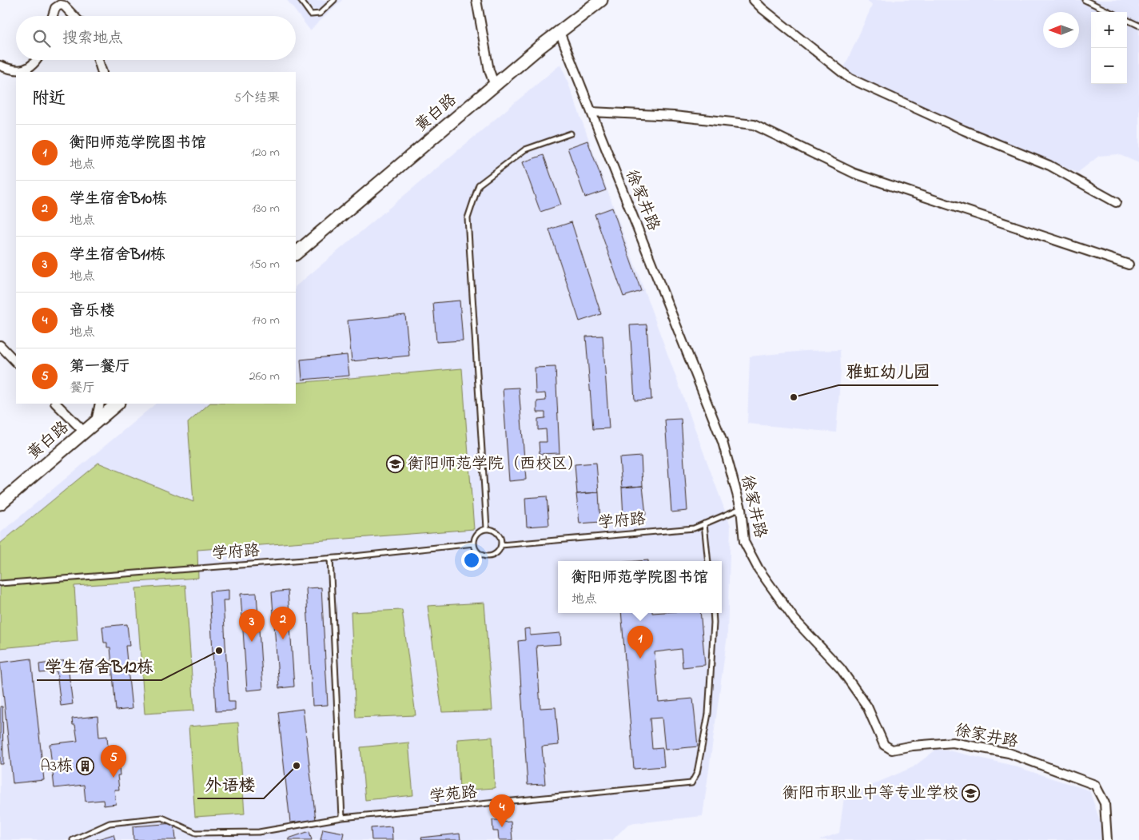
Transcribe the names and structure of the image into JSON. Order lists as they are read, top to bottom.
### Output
{
  "streets": {
    "main road": ["黄白路"],
    "street": ["徐家井路"],
    "lane": ["学府路", "学苑路"]
  },
  "crossings": [
    ["黄白路", "徐家井路"],
    ["徐家井路", "学府路"]
  ],
  "places": {
    "other": ["雅虹幼儿园", "学生宿舍B12栋", "外语楼"],
    "school or university": ["衡阳师范学院（西校区）", "衡阳市职业中等专业学校"],
    "building": ["A3栋"]
  },
  "north": "left",
  "page": {
    "map_buttons": ["+", "−"],
    "search": "搜索地点",
    "heading": ["附近", "5个结果"],
    "list": [
      {
        "mark": "1",
        "name": "衡阳师范学院图书馆",
        "note": "地点",
        "value": "120 m"
      },
      {
        "mark": "2",
        "name": "学生宿舍B10栋",
        "note": "地点",
        "value": "130 m"
      },
      {
        "mark": "3",
        "name": "学生宿舍B11栋",
        "note": "地点",
        "value": "150 m"
      },
      {
        "mark": "4",
        "name": "音乐楼",
        "note": "地点",
        "value": "170 m"
      },
      {
        "mark": "5",
        "name": "第一餐厅",
        "note": "餐厅",
        "value": "260 m"
      }
    ],
    "popup": ["衡阳师范学院图书馆", "地点"],
    "pins": [
      "2",
      "3",
      "1",
      "5",
      "4"
    ]
  }
}
